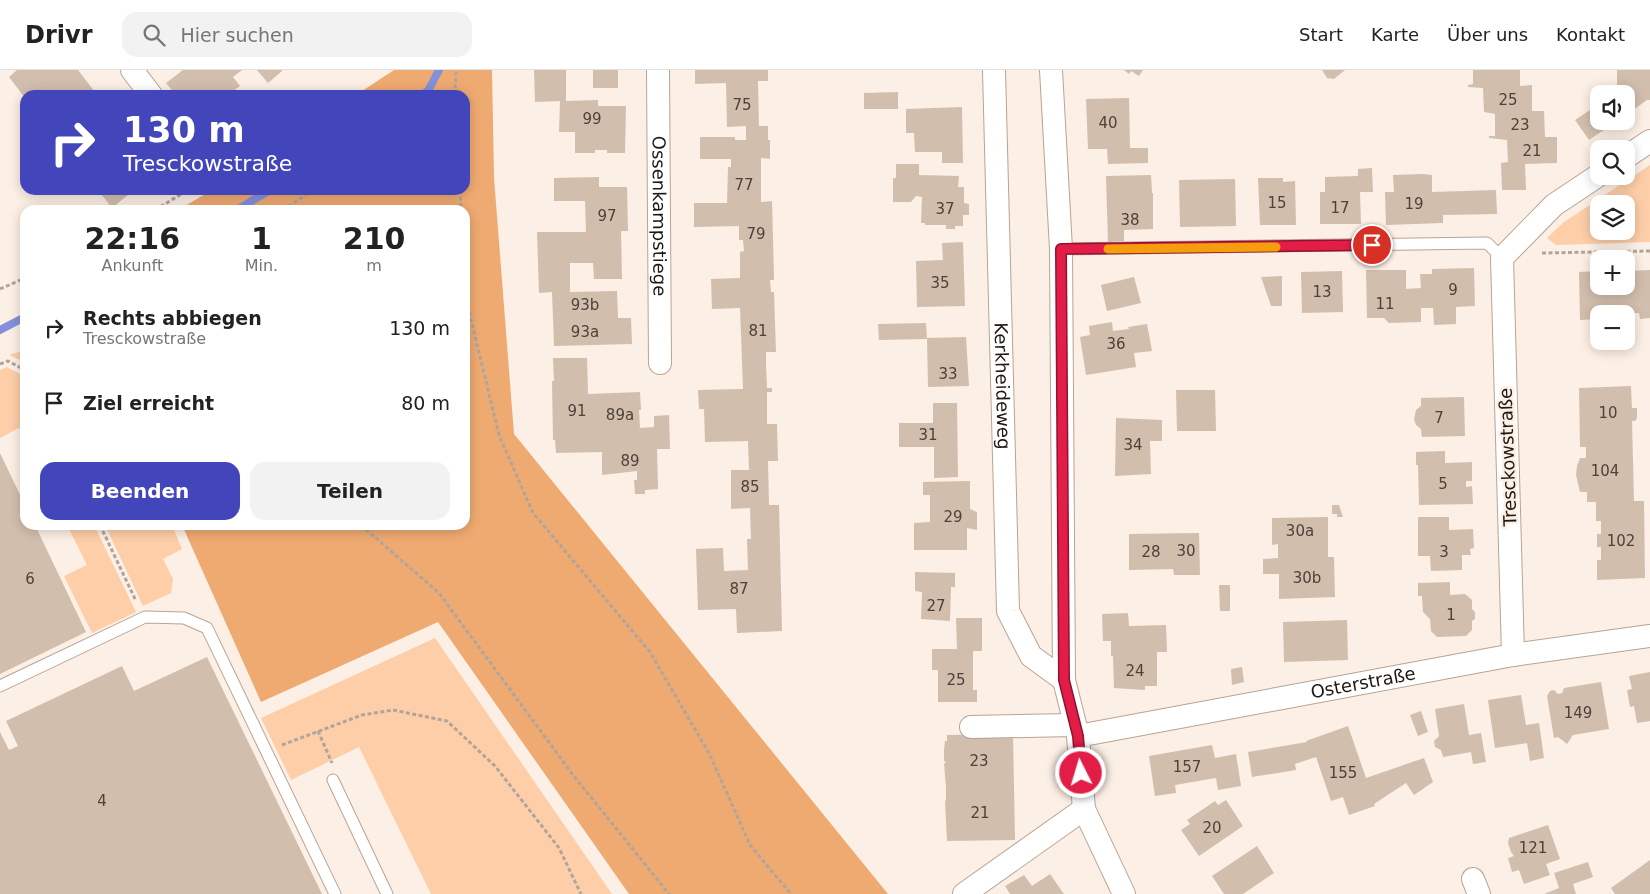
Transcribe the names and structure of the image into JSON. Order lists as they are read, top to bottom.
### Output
{
  "streets": {
    "street": [
      "Ossenkampstiege",
      "Kerkheideweg",
      "Tresckowstraße",
      "Osterstraße"
    ]
  },
  "crossings": [
    ["Tresckowstraße", "Osterstraße"]
  ],
  "house_numbers": [
    "25",
    "75",
    "99",
    "40",
    "23",
    "21",
    "77",
    "15",
    "19",
    "17",
    "37",
    "97",
    "38",
    "79",
    "35",
    "9",
    "13",
    "11",
    "93b",
    "81",
    "93a",
    "36",
    "33",
    "91",
    "10",
    "89a",
    "7",
    "31",
    "34",
    "89",
    "104",
    "5",
    "85",
    "29",
    "30a",
    "102",
    "30",
    "28",
    "3",
    "30b",
    "6",
    "87",
    "27",
    "1",
    "24",
    "25",
    "149",
    "23",
    "157",
    "155",
    "4",
    "21",
    "20",
    "121"
  ],
  "page": {
    "header": "Drivr",
    "search": "Hier suchen",
    "nav": [
      "Start",
      "Karte",
      "Über uns",
      "Kontakt"
    ],
    "map_buttons": ["+", "−"],
    "turn": ["130 m", "Tresckowstraße"],
    "eta": [
      "22:16",
      "Ankunft",
      "1",
      "Min.",
      "210",
      "m"
    ],
    "list": [
      {
        "name": "Rechts abbiegen",
        "note": "Tresckowstraße",
        "value": "130 m"
      },
      {
        "name": "Ziel erreicht",
        "value": "80 m"
      }
    ],
    "buttons": ["Beenden", "Teilen"]
  }
}
